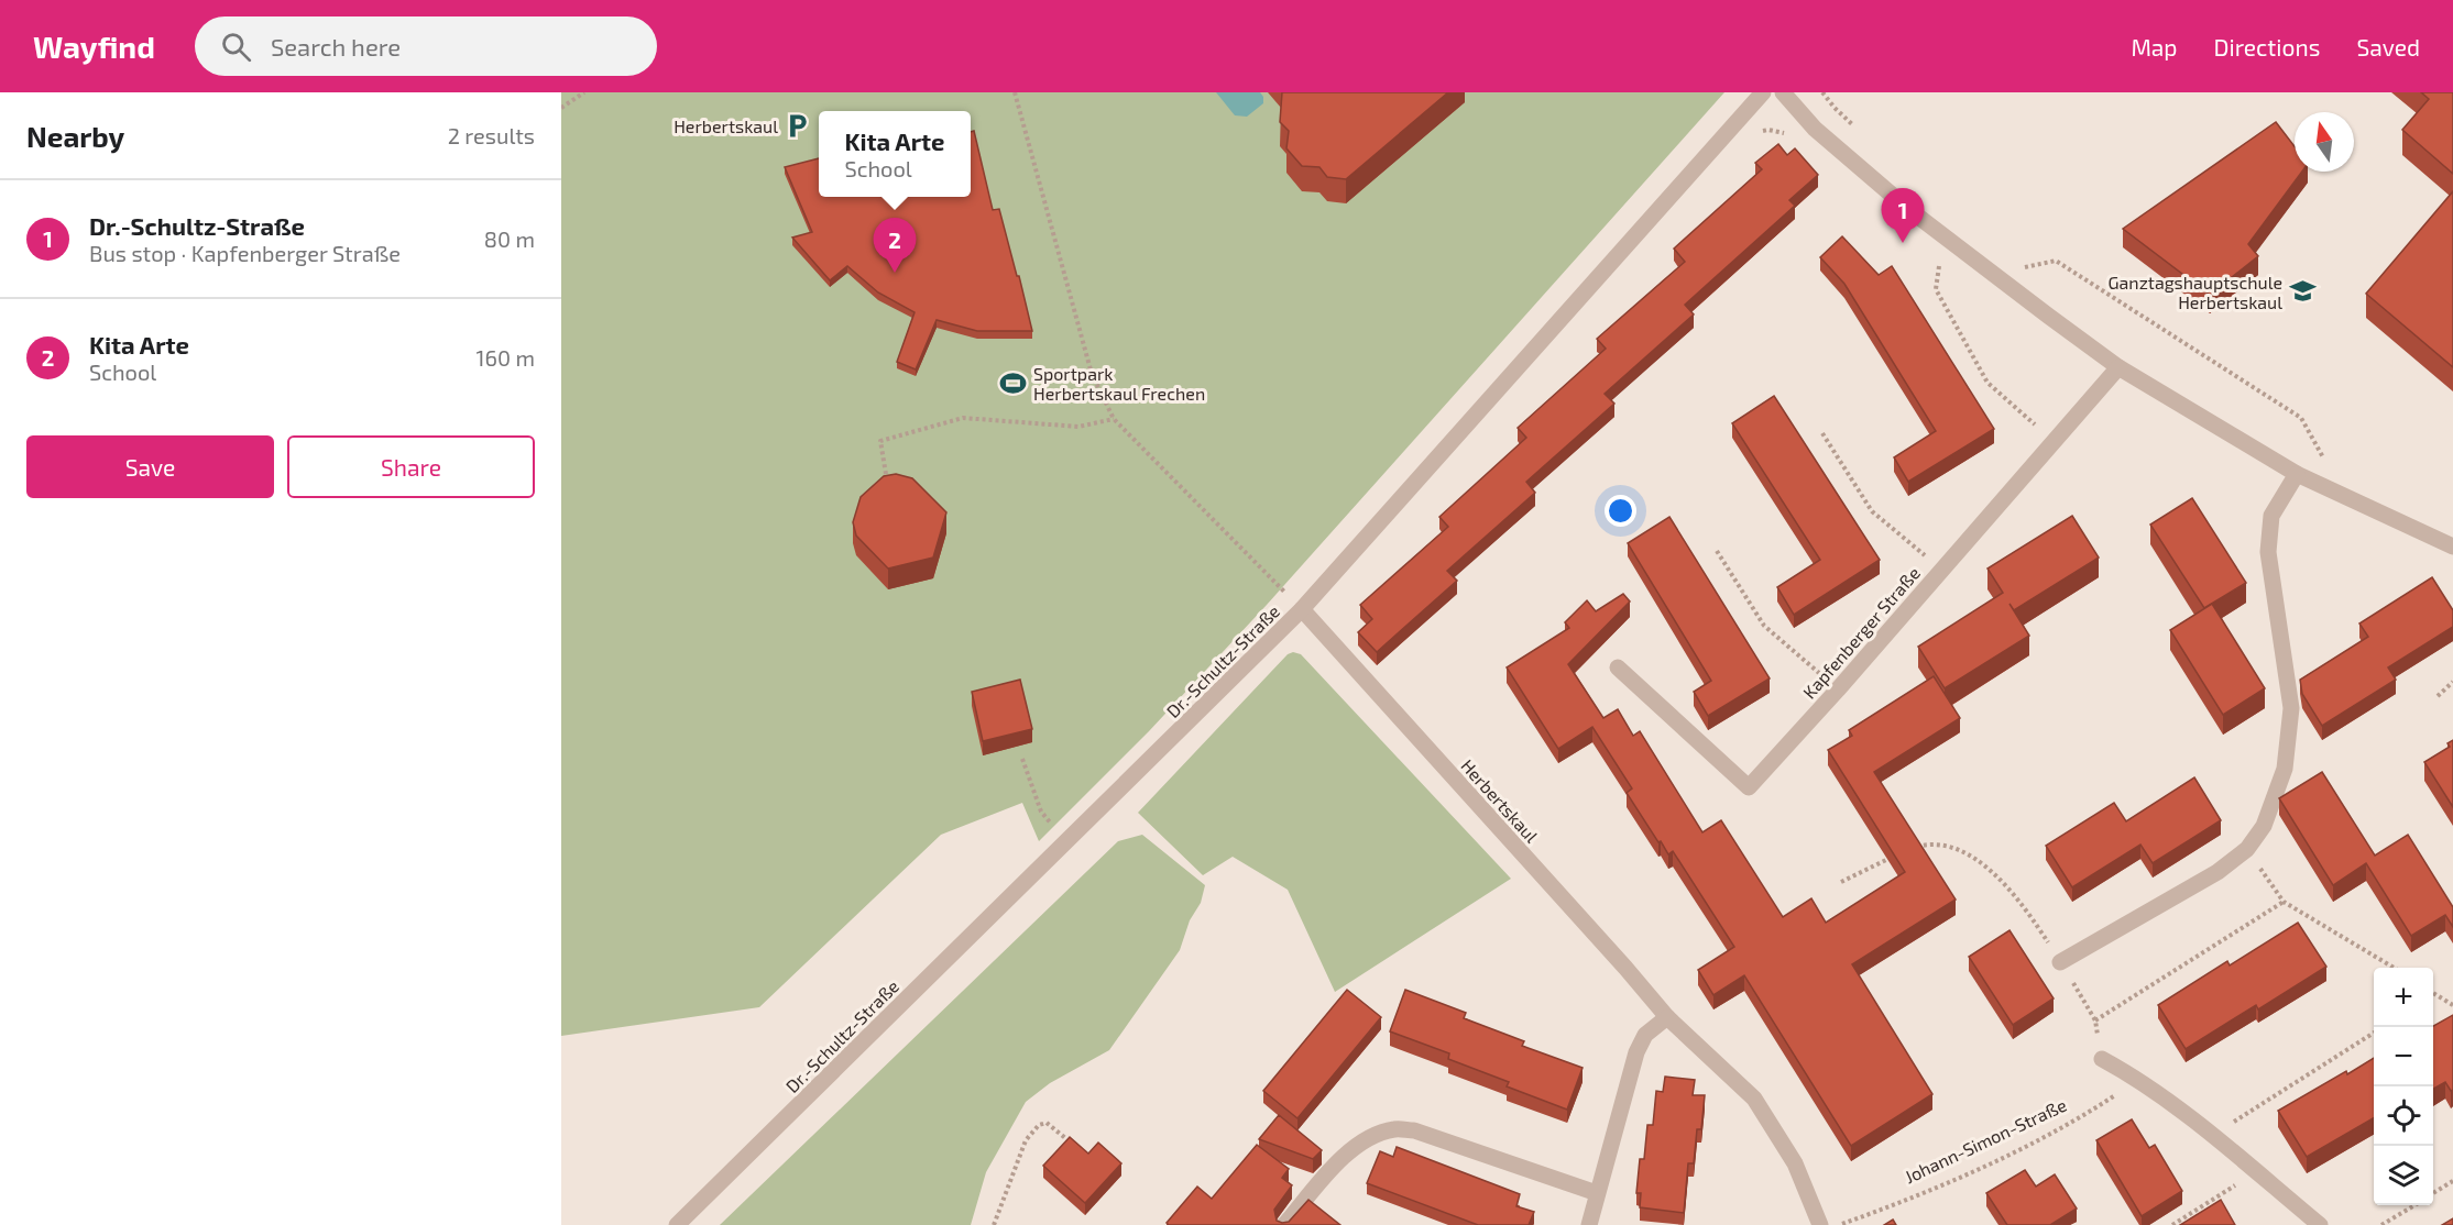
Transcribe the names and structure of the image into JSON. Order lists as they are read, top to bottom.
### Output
{
  "streets": {
    "street": ["Kapfenberger Straße", "Dr.-Schultz-Straße", "Herbertskaul"],
    "path": ["Johann-Simon-Straße"]
  },
  "crossings": [
    ["Dr.-Schultz-Straße", "Herbertskaul"]
  ],
  "places": {
    "parking": ["Herbertskaul"],
    "school or university": ["Ganztagshauptschule Herbertskaul"],
    "sports": ["Sportpark Herbertskaul Frechen"]
  },
  "north": "top",
  "page": {
    "header": "Wayfind",
    "search": "Search here",
    "nav": ["Map", "Directions", "Saved"],
    "heading": ["Nearby", "2 results"],
    "popup": ["Kita Arte", "School"],
    "list": [
      {
        "mark": "1",
        "name": "Dr.-Schultz-Straße",
        "note": "Bus stop · Kapfenberger Straße",
        "value": "80 m"
      },
      {
        "mark": "2",
        "name": "Kita Arte",
        "note": "School",
        "value": "160 m"
      }
    ],
    "pins": ["1", "2"],
    "buttons": ["Save", "Share"],
    "map_buttons": ["+", "−"]
  }
}
